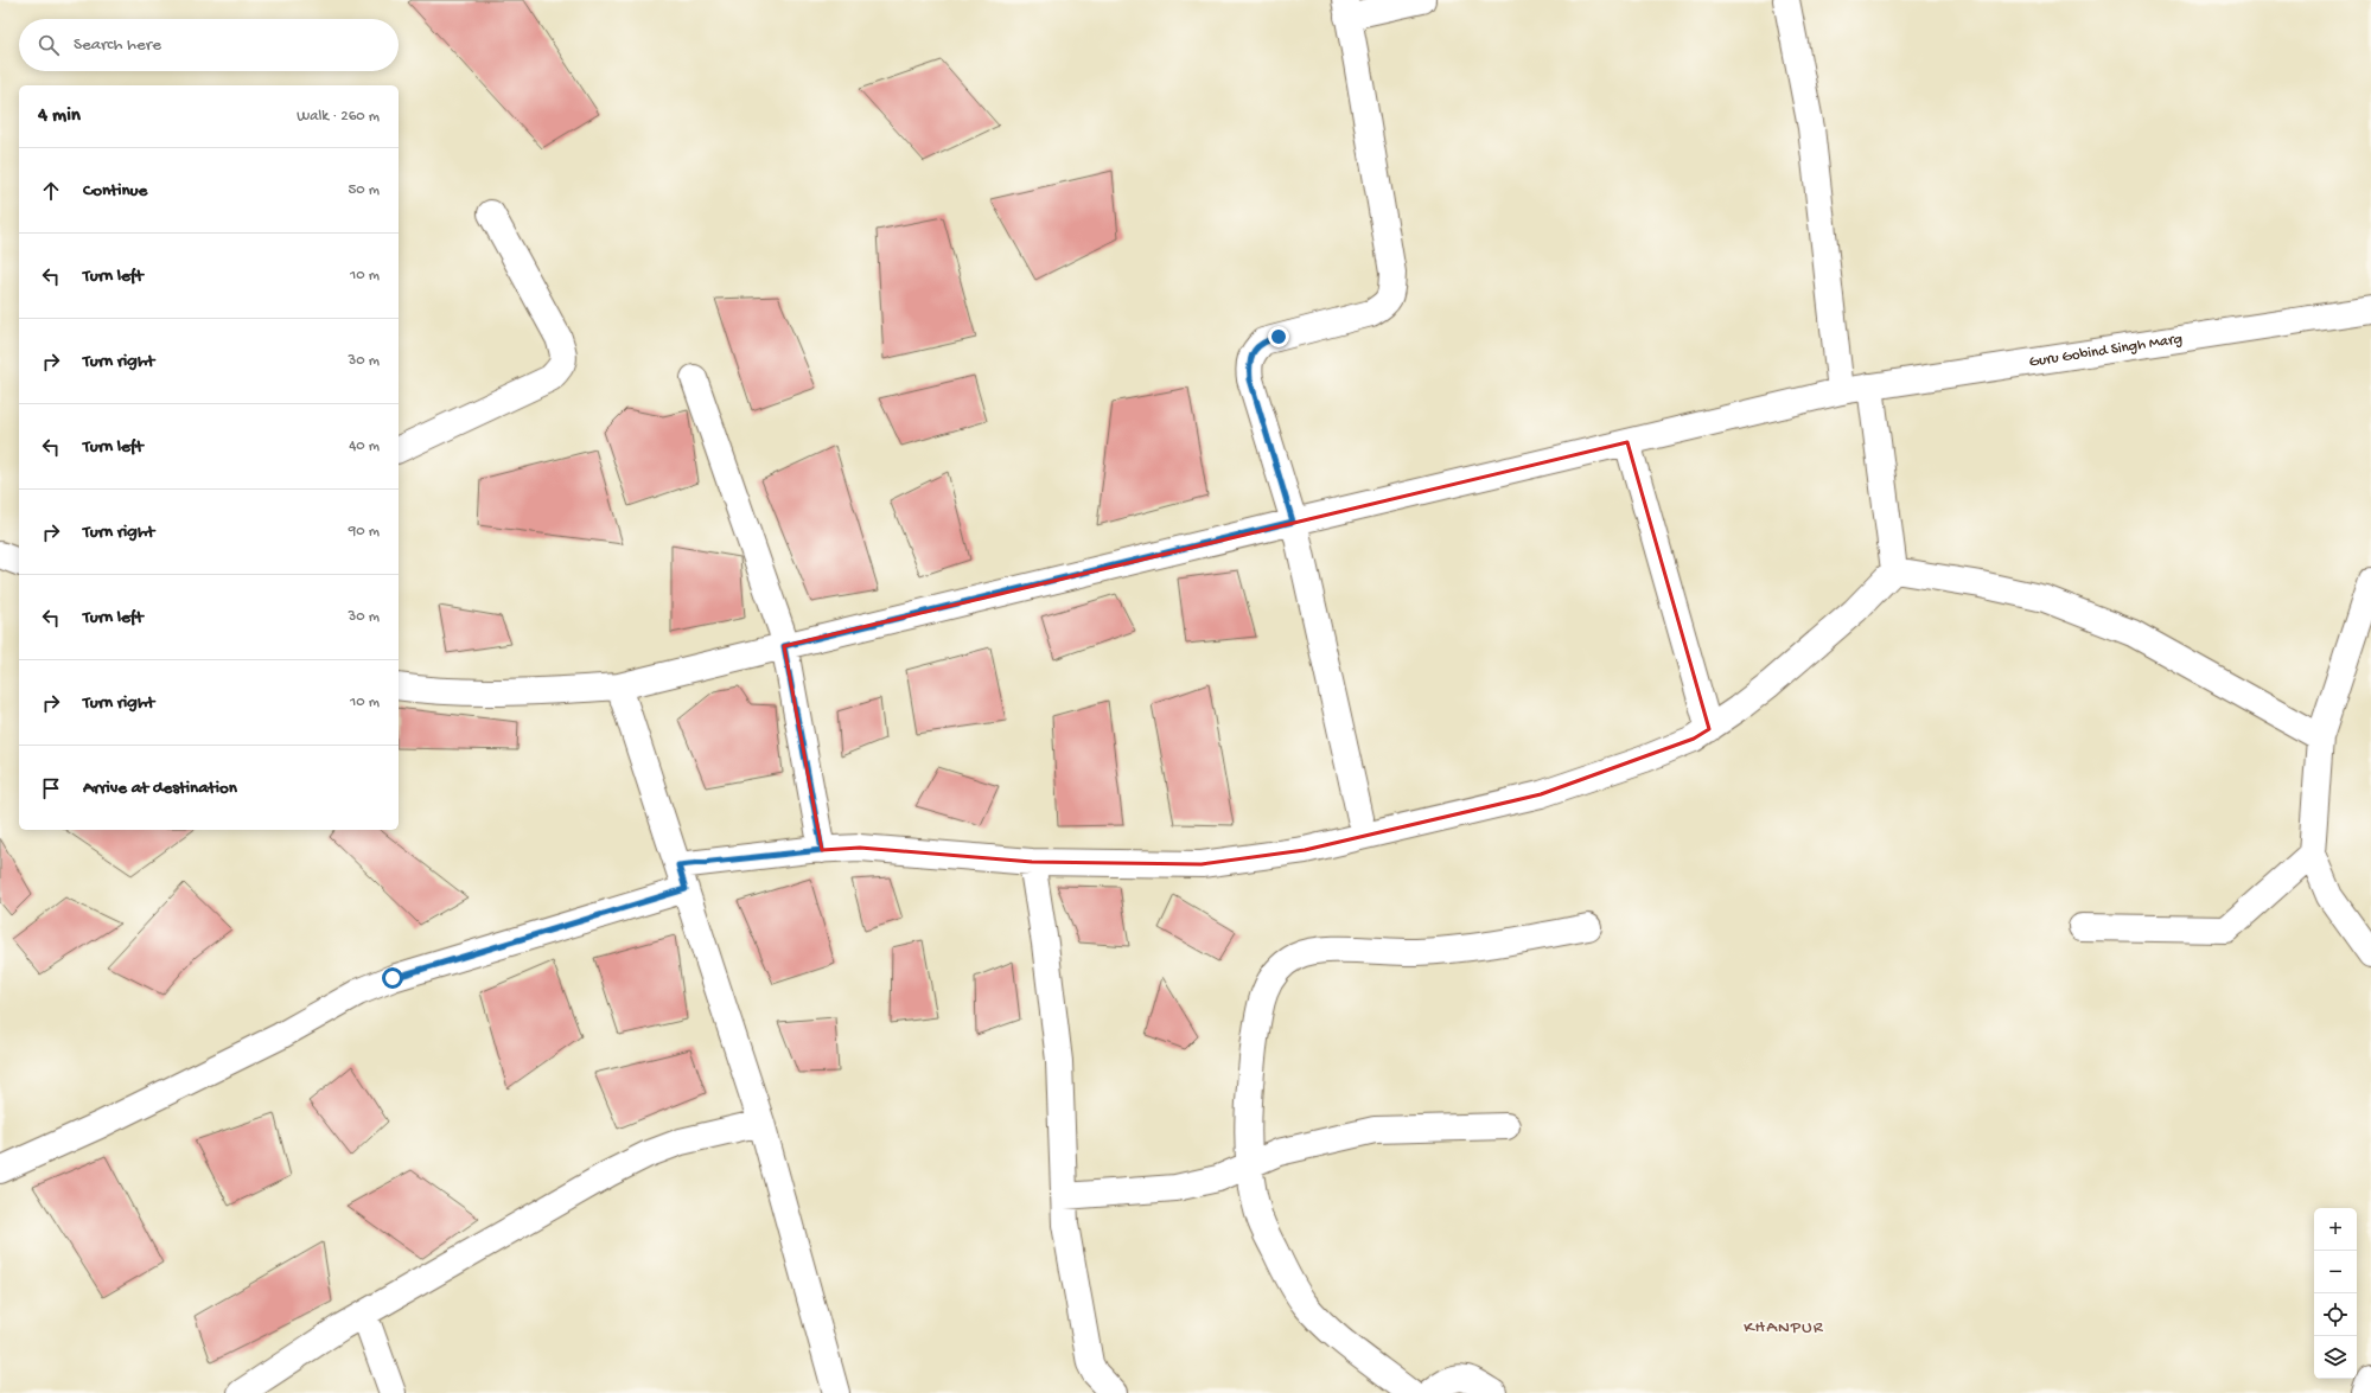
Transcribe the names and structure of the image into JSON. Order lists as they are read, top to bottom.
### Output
{
  "streets": {
    "street": ["Guru Gobind Singh Marg"]
  },
  "districts": ["KHANPUR"],
  "page": {
    "search": "Search here",
    "heading": ["4 min", "Walk · 260 m"],
    "list": [
      ["Continue", "50 m"],
      ["Turn left", "10 m"],
      ["Turn right", "30 m"],
      ["Turn left", "40 m"],
      ["Turn right", "90 m"],
      ["Turn left", "30 m"],
      ["Turn right", "10 m"],
      "Arrive at destination"
    ],
    "map_buttons": ["+", "−"]
  }
}
